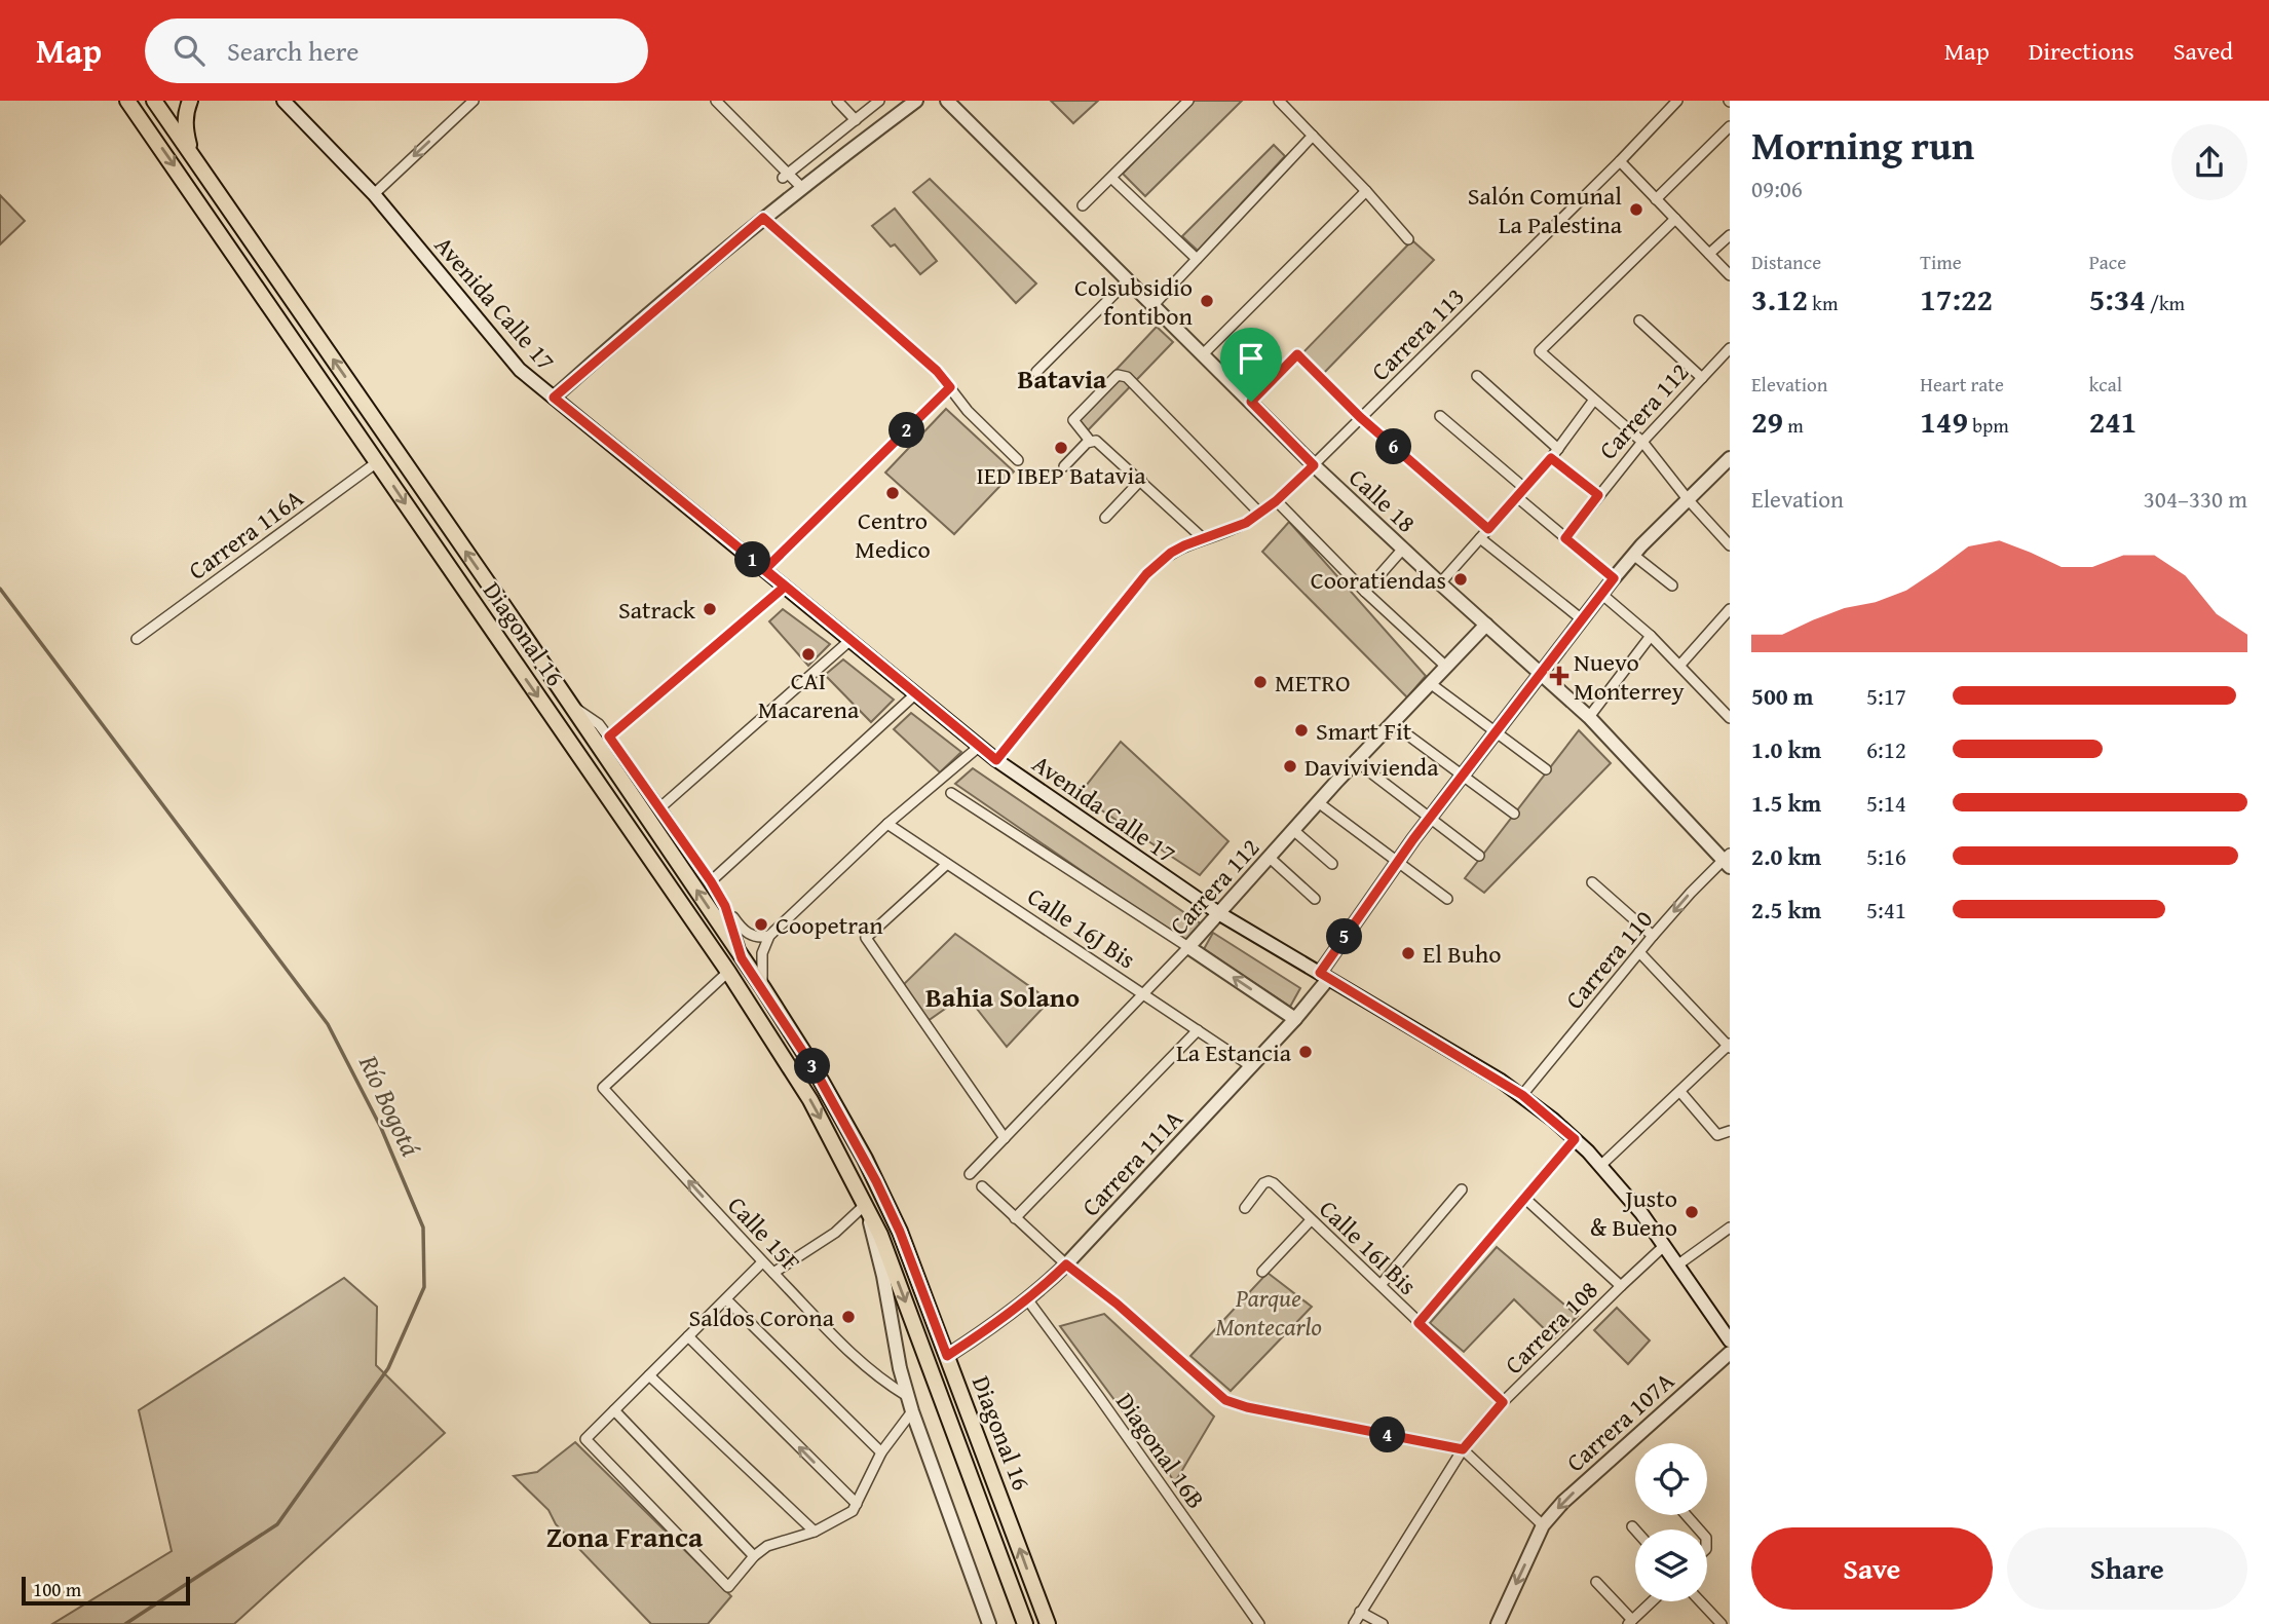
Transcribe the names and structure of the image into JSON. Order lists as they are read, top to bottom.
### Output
{
  "streets": {
    "main road": ["Diagonal 16"],
    "street": [
      "Avenida Calle 17",
      "Carrera 113",
      "Carrera 112",
      "Calle 18",
      "Carrera 116A",
      "Calle 16J Bis",
      "Carrera 110",
      "Carrera 111A",
      "Calle 15F",
      "Calle 16I Bis",
      "Carrera 108",
      "Carrera 107A",
      "Diagonal 16B"
    ]
  },
  "crossings": [
    ["Avenida Calle 17", "Carrera 113"],
    ["Avenida Calle 17", "Carrera 112"],
    ["Avenida Calle 17", "Carrera 110"],
    ["Avenida Calle 17", "Carrera 111A"],
    ["Avenida Calle 17", "Carrera 108"],
    ["Carrera 113", "Calle 18"],
    ["Carrera 112", "Calle 18"],
    ["Carrera 112", "Calle 16J Bis"],
    ["Calle 18", "Carrera 110"],
    ["Calle 18", "Carrera 111A"],
    ["Carrera 116A", "Diagonal 16"],
    ["Diagonal 16", "Carrera 111A"],
    ["Diagonal 16", "Calle 15F"],
    ["Calle 16J Bis", "Carrera 111A"],
    ["Carrera 111A", "Diagonal 16B"],
    ["Calle 16I Bis", "Carrera 108"]
  ],
  "one_way": ["Carrera 107A"],
  "districts": ["Batavia", "Bahia Solano", "Zona Franca"],
  "water": ["Río Bogotá"],
  "parks": ["Parque Montecarlo"],
  "places": {
    "other": [
      "Salón Comunal La Palestina",
      "Colsubsidio fontibon",
      "IED IBEP Batavia",
      "Centro Medico",
      "Cooratiendas",
      "Satrack",
      "CAI Macarena",
      "METRO",
      "Smart Fit",
      "Davivivienda",
      "Coopetran",
      "El Buho",
      "La Estancia",
      "Justo & Bueno",
      "Saldos Corona"
    ],
    "health": ["Nuevo Monterrey"]
  },
  "scale_bar": "100 m",
  "page": {
    "header": "Map",
    "search": "Search here",
    "nav": ["Map", "Directions", "Saved"],
    "heading": ["Morning run", "09:06"],
    "stats": [
      ["Distance", "3.12 km"],
      ["Time", "17:22"],
      ["Pace", "5:34 /km"],
      ["Elevation", "29 m"],
      ["Heart rate", "149 bpm"],
      ["kcal", "241"]
    ],
    "pins": [
      "2",
      "6",
      "1",
      "5",
      "3",
      "4"
    ],
    "chart": ["Elevation", "304–330 m"],
    "list": [
      {
        "name": "500 m",
        "note": "5:17"
      },
      {
        "name": "1.0 km",
        "note": "6:12"
      },
      {
        "name": "1.5 km",
        "note": "5:14"
      },
      {
        "name": "2.0 km",
        "note": "5:16"
      },
      {
        "name": "2.5 km",
        "note": "5:41"
      }
    ],
    "buttons": ["Save", "Share"],
    "scale": "100 m"
  }
}
